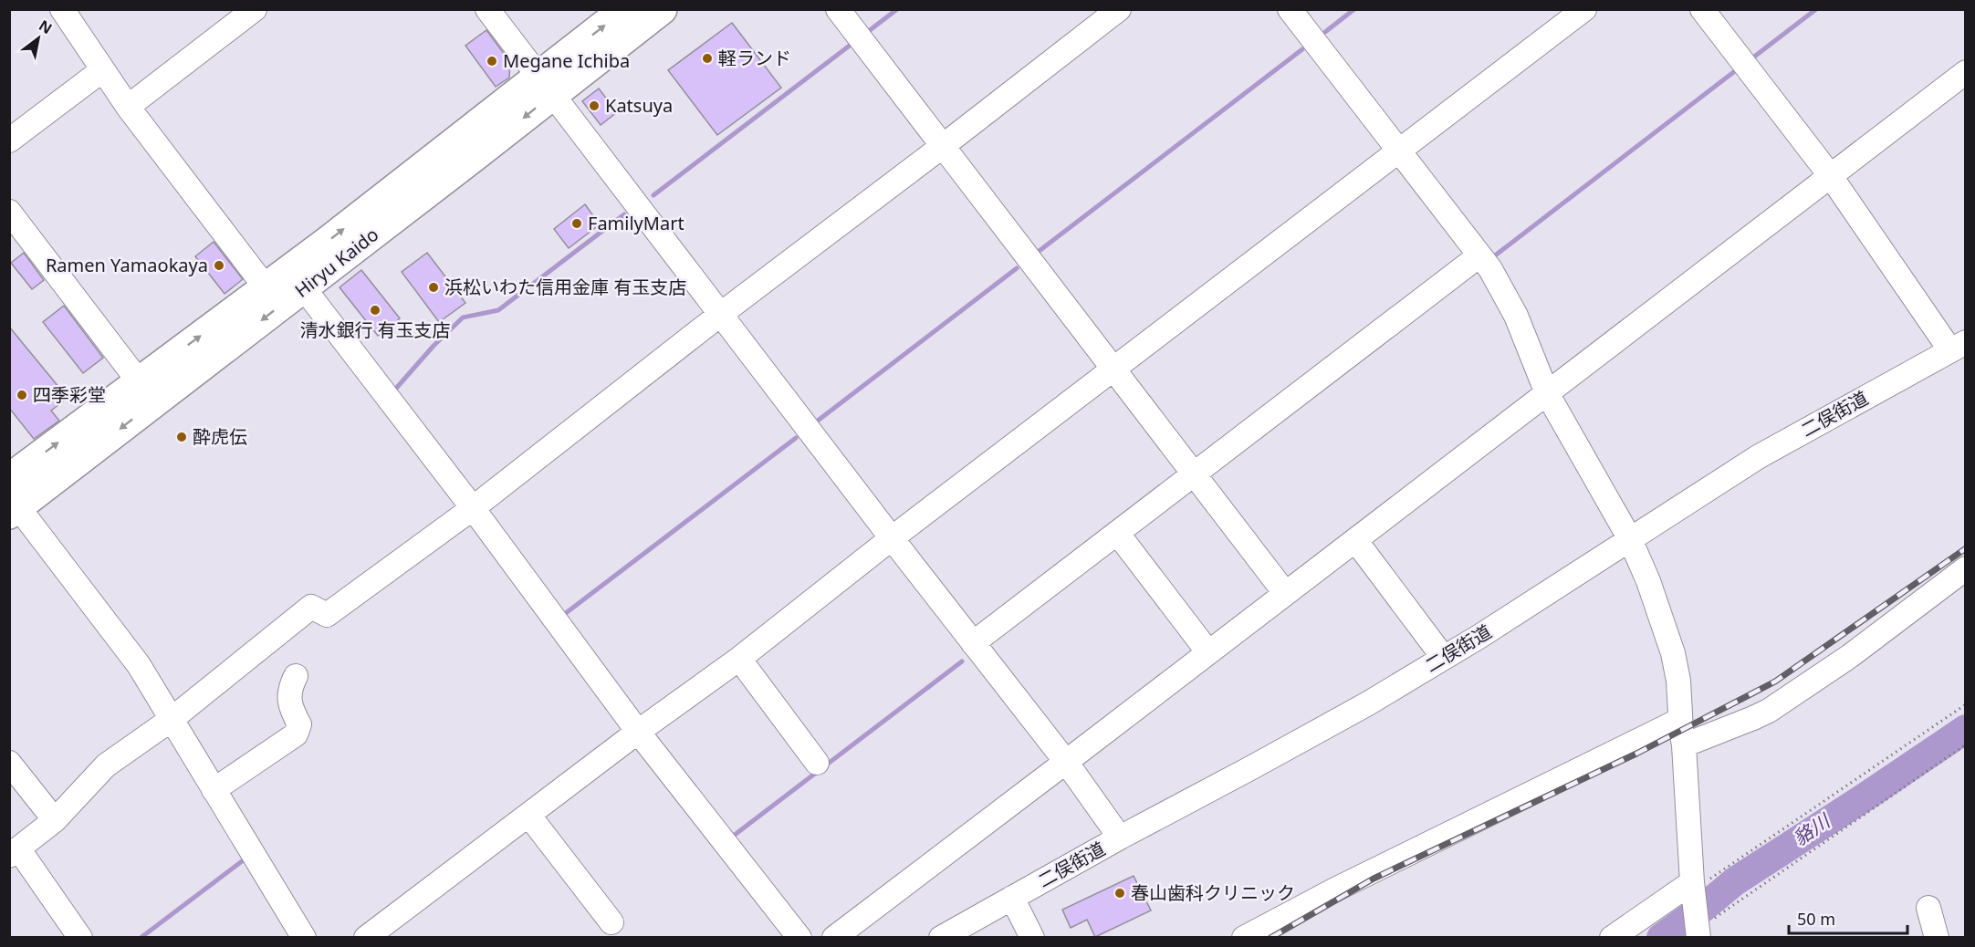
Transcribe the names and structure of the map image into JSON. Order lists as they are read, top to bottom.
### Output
{
  "streets": {
    "highway": ["Hiryu Kaido"],
    "street": ["二俣街道"]
  },
  "water": ["貉川"],
  "places": [
    "軽ランド",
    "Megane Ichiba",
    "Katsuya",
    "FamilyMart",
    "Ramen Yamaokaya",
    "浜松いわた信用金庫 有玉支店",
    "清水銀行 有玉支店",
    "四季彩堂",
    "酔虎伝",
    "春山歯科クリニック"
  ],
  "scale_bar": "50 m",
  "north": "top right"
}
